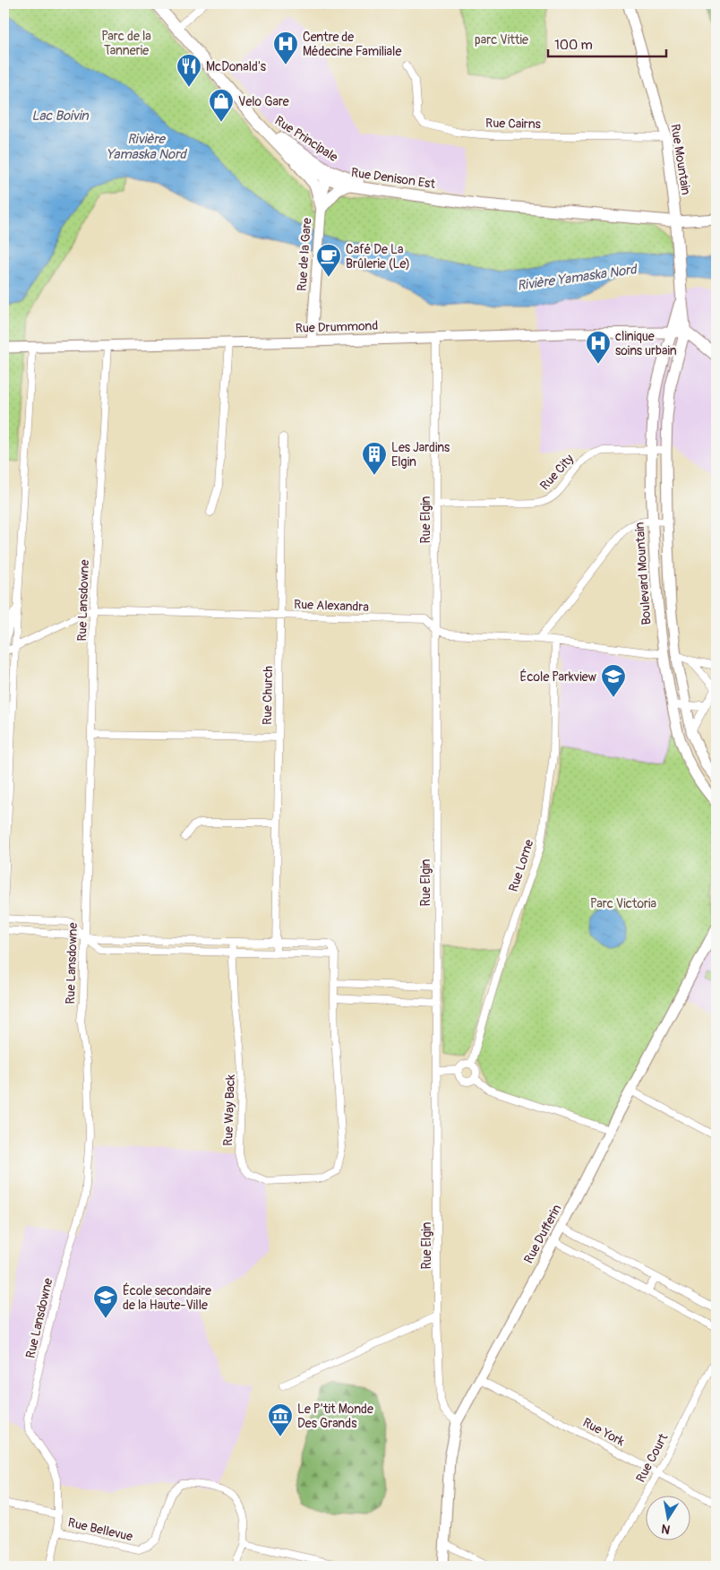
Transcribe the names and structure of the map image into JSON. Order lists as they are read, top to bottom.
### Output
{
  "streets": {
    "main road": ["Rue Principale", "Rue Mountain", "Rue Denison Est"],
    "street": [
      "Rue Cairns",
      "Rue de la Gare",
      "Rue Drummond",
      "Rue City",
      "Rue Elgin",
      "Boulevard Mountain",
      "Rue Lansdowne",
      "Rue Alexandra",
      "Rue Church",
      "Rue Lorne",
      "Rue Way Back",
      "Rue Dufferin",
      "Rue York",
      "Rue Court",
      "Rue Bellevue"
    ]
  },
  "crossings": [
    ["Rue Cairns", "Rue Mountain"],
    ["Rue Principale", "Rue Denison Est"],
    ["Rue Principale", "Rue de la Gare"],
    ["Rue Mountain", "Rue Denison Est"],
    ["Rue Mountain", "Rue Drummond"],
    ["Rue Mountain", "Boulevard Mountain"],
    ["Rue Denison Est", "Rue de la Gare"],
    ["Rue de la Gare", "Rue Drummond"],
    ["Rue Drummond", "Rue Elgin"],
    ["Rue Drummond", "Boulevard Mountain"],
    ["Rue Drummond", "Rue Lansdowne"],
    ["Rue City", "Rue Elgin"],
    ["Rue City", "Boulevard Mountain"],
    ["Rue Elgin", "Rue Alexandra"],
    ["Rue Elgin", "Rue Dufferin"],
    ["Boulevard Mountain", "Rue Alexandra"],
    ["Rue Lansdowne", "Rue Alexandra"],
    ["Rue Lansdowne", "Rue Bellevue"],
    ["Rue Alexandra", "Rue Church"],
    ["Rue Alexandra", "Rue Lorne"],
    ["Rue Dufferin", "Rue York"],
    ["Rue York", "Rue Court"]
  ],
  "water": ["Lac Boivin", "Rivière Yamaska Nord"],
  "parks": ["Parc de la Tannerie", "parc Vittie", "Parc Victoria"],
  "places": {
    "hospital": ["Centre de Médecine Familiale", "clinique soins urbain"],
    "restaurant": ["McDonald's"],
    "shop": ["Velo Gare"],
    "cafe": ["Café De La Brûlerie (Le)"],
    "building": ["Les Jardins Elgin"],
    "school or university": ["École Parkview", "École secondaire de la Haute-Ville"],
    "museum": ["Le P’tit Monde Des Grands"]
  },
  "scale_bar": "100 m",
  "north": "bottom"
}
